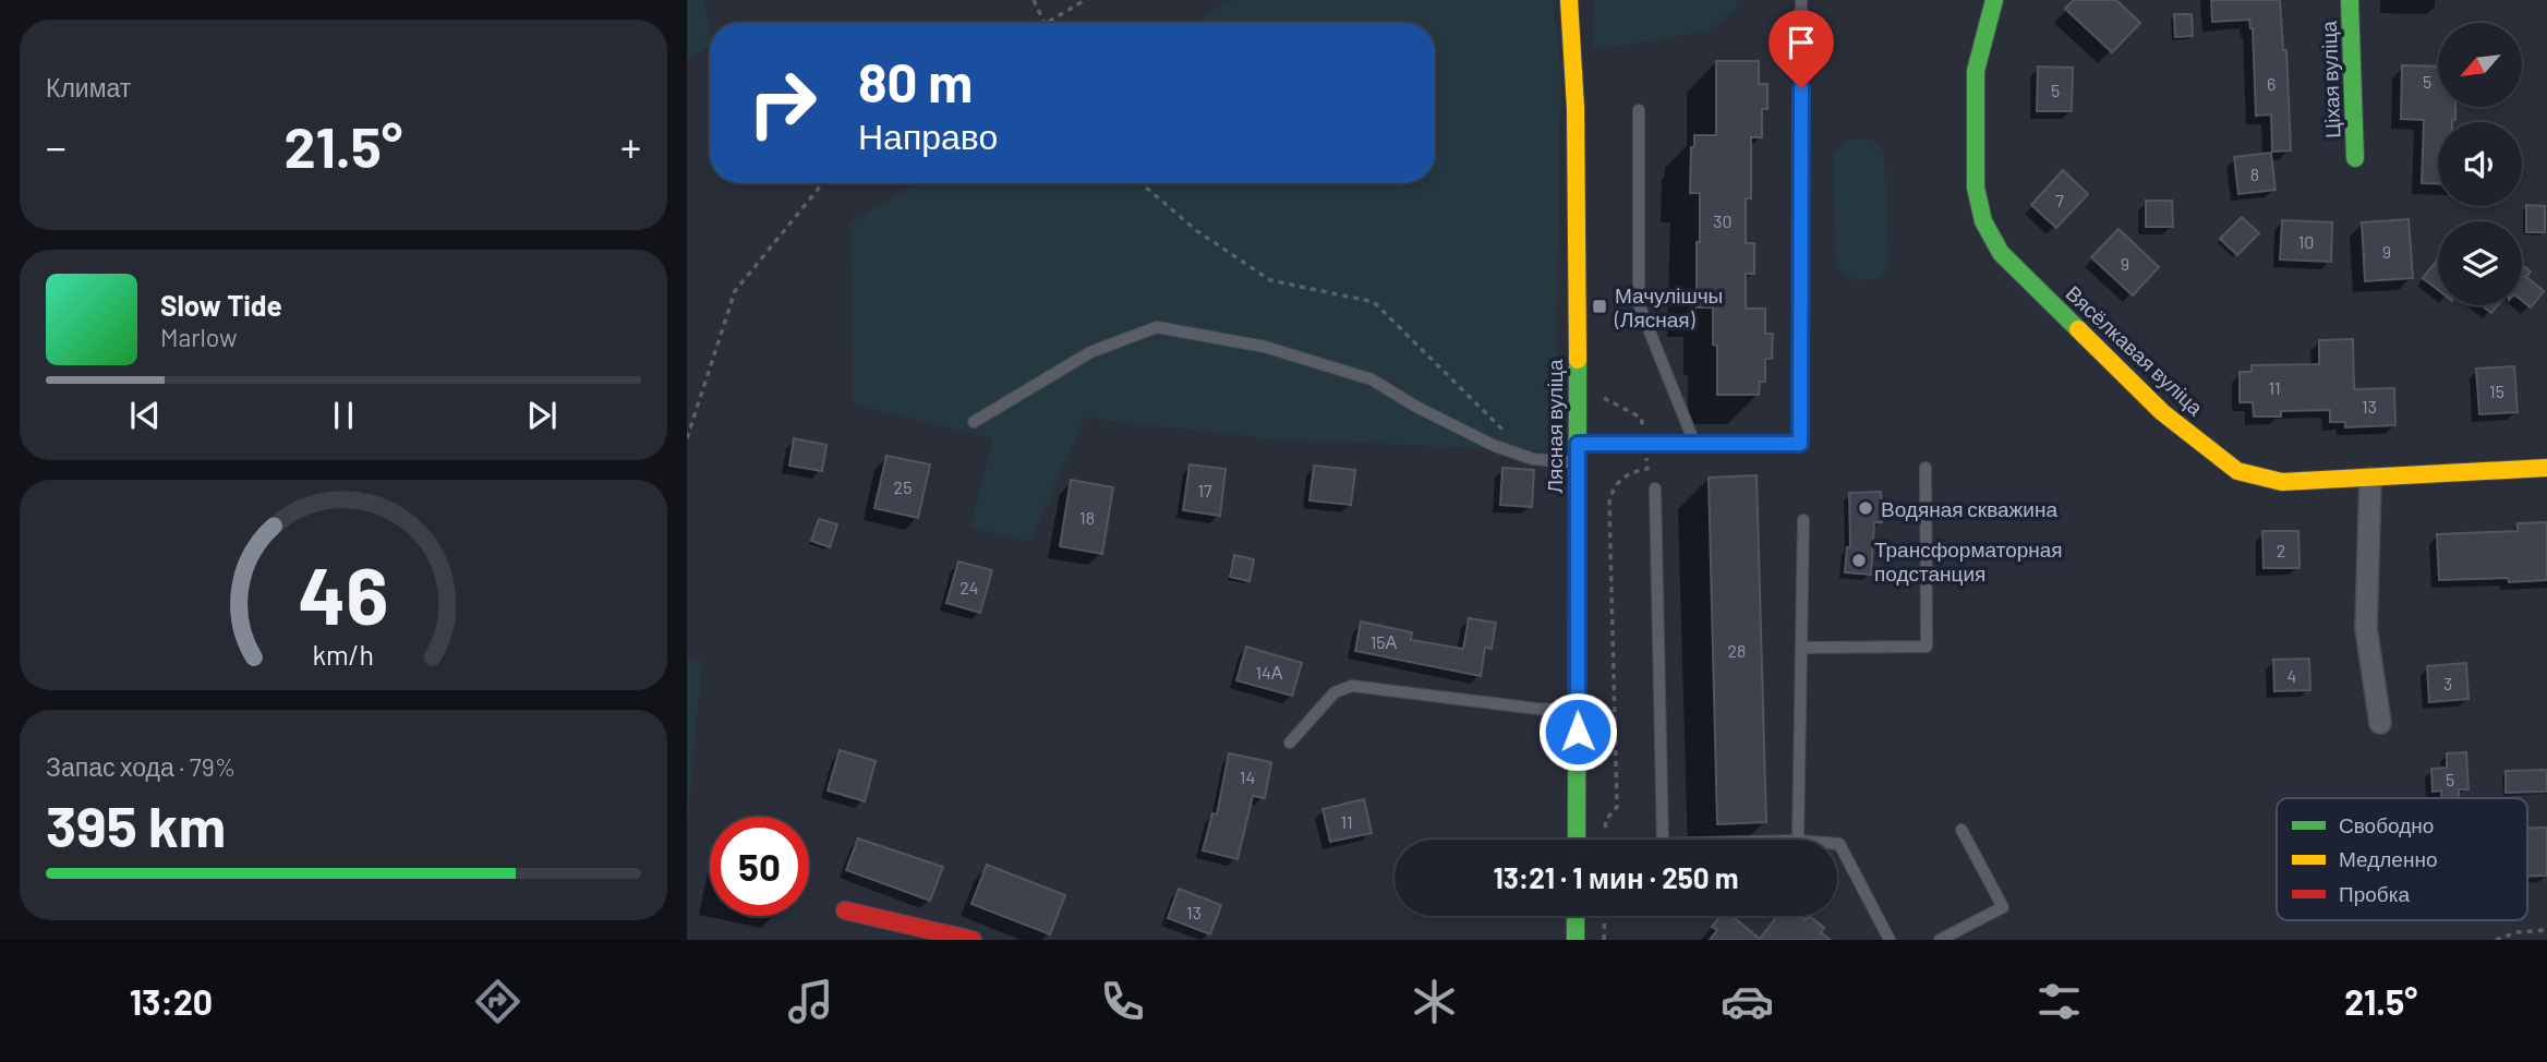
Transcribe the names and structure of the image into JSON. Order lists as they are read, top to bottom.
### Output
{
  "streets": {
    "street": ["Ціхая вуліца", "Вясёлкавая вуліца", "Лясная вуліца"]
  },
  "places": {
    "transit": ["Мачулішчы (Лясная)"],
    "other": ["Водяная скважина", "Трансформаторная подстанция"]
  },
  "house_numbers": [
    "5",
    "6",
    "5",
    "8",
    "7",
    "30",
    "10",
    "9",
    "9",
    "11",
    "15",
    "13",
    "25",
    "17",
    "18",
    "2",
    "24",
    "15А",
    "28",
    "14А",
    "4",
    "3",
    "14",
    "5",
    "11",
    "13"
  ],
  "legend": ["Свободно", "Медленно", "Пробка"],
  "north": "bottom left",
  "page": {
    "tile": [
      "Климат",
      ["Запас хода · 79%", "395 km"]
    ],
    "turn": ["80 m", "Направо"],
    "heat": ["−", "21.5°", "+"],
    "song": ["Slow Tide", "Marlow"],
    "limit": "50",
    "trip": "13:21 · 1 мин · 250 m",
    "tabs": ["13:20", "21.5°"],
    "gauge": ["46", "km/h"]
  }
}
